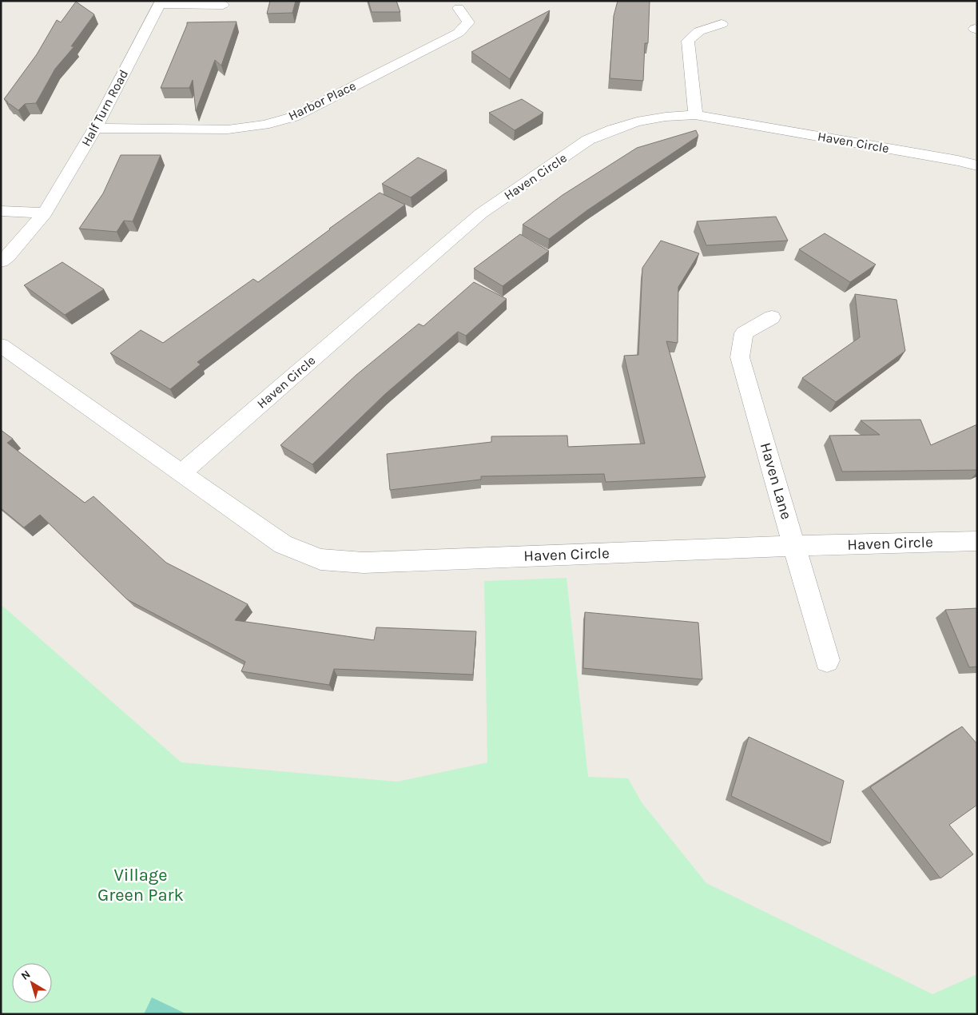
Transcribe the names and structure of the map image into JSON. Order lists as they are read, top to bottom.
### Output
{
  "streets": {
    "street": [
      "Harbor Place",
      "Half Turn Road",
      "Haven Circle",
      "Haven Lane"
    ]
  },
  "crossings": [
    ["Harbor Place", "Half Turn Road"],
    ["Haven Circle", "Haven Lane"]
  ],
  "parks": ["Village Green Park"],
  "north": "top left"
}
